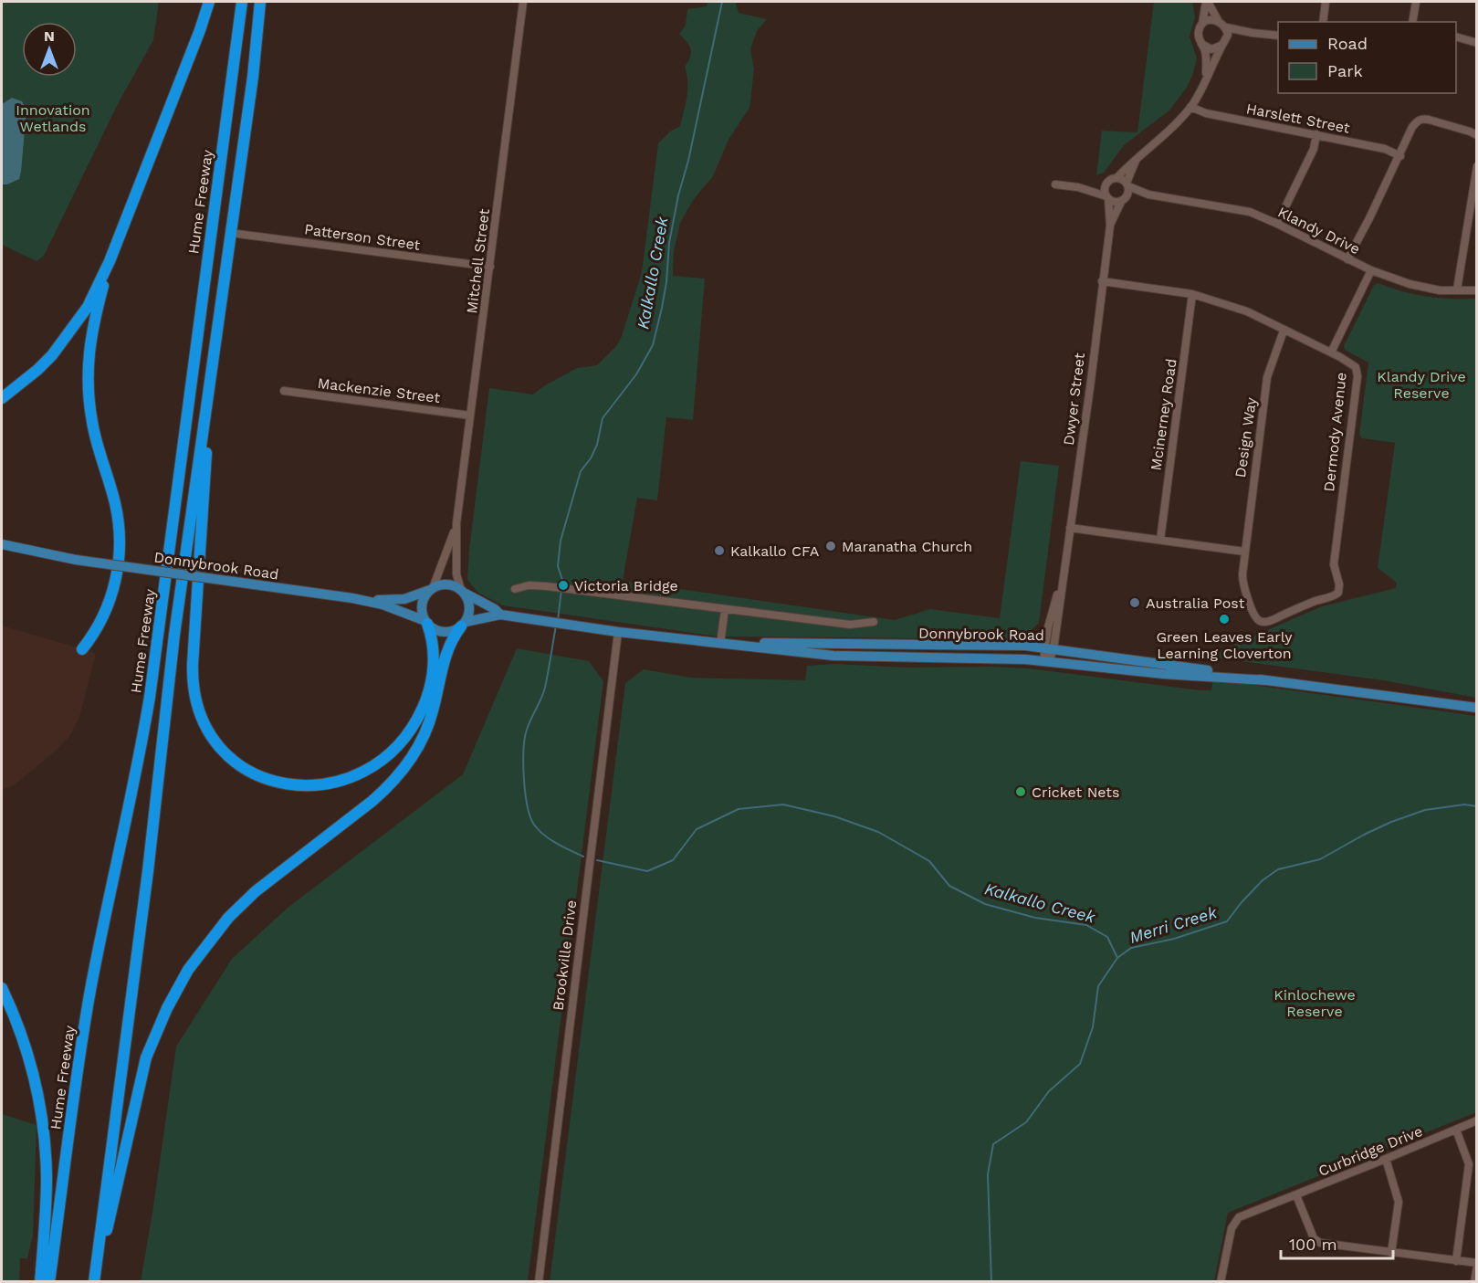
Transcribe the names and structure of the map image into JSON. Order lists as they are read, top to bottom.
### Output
{
  "streets": {
    "highway": ["Hume Freeway"],
    "main road": ["Donnybrook Road"],
    "street": [
      "Harslett Street",
      "Klandy Drive",
      "Patterson Street",
      "Mitchell Street",
      "Mackenzie Street",
      "Dwyer Street",
      "Mcinerney Road",
      "Dermody Avenue",
      "Design Way",
      "Brookville Drive",
      "Curbridge Drive"
    ]
  },
  "crossings": [
    ["Hume Freeway", "Patterson Street"],
    ["Klandy Drive", "Dwyer Street"],
    ["Patterson Street", "Mitchell Street"],
    ["Mitchell Street", "Mackenzie Street"],
    ["Mitchell Street", "Donnybrook Road"],
    ["Dwyer Street", "Dermody Avenue"],
    ["Dwyer Street", "Donnybrook Road"],
    ["Mcinerney Road", "Dermody Avenue"],
    ["Dermody Avenue", "Design Way"],
    ["Donnybrook Road", "Brookville Drive"]
  ],
  "water": ["Kalkallo Creek", "Merri Creek"],
  "parks": ["Innovation Wetlands", "Klandy Drive Reserve", "Kinlochewe Reserve"],
  "places": [
    "Maranatha Church",
    "Kalkallo CFA",
    "Victoria Bridge",
    "Australia Post",
    "Green Leaves Early Learning Cloverton",
    "Cricket Nets"
  ],
  "legend": ["Road", "Park"],
  "scale_bar": "100 m",
  "north": "top"
}
